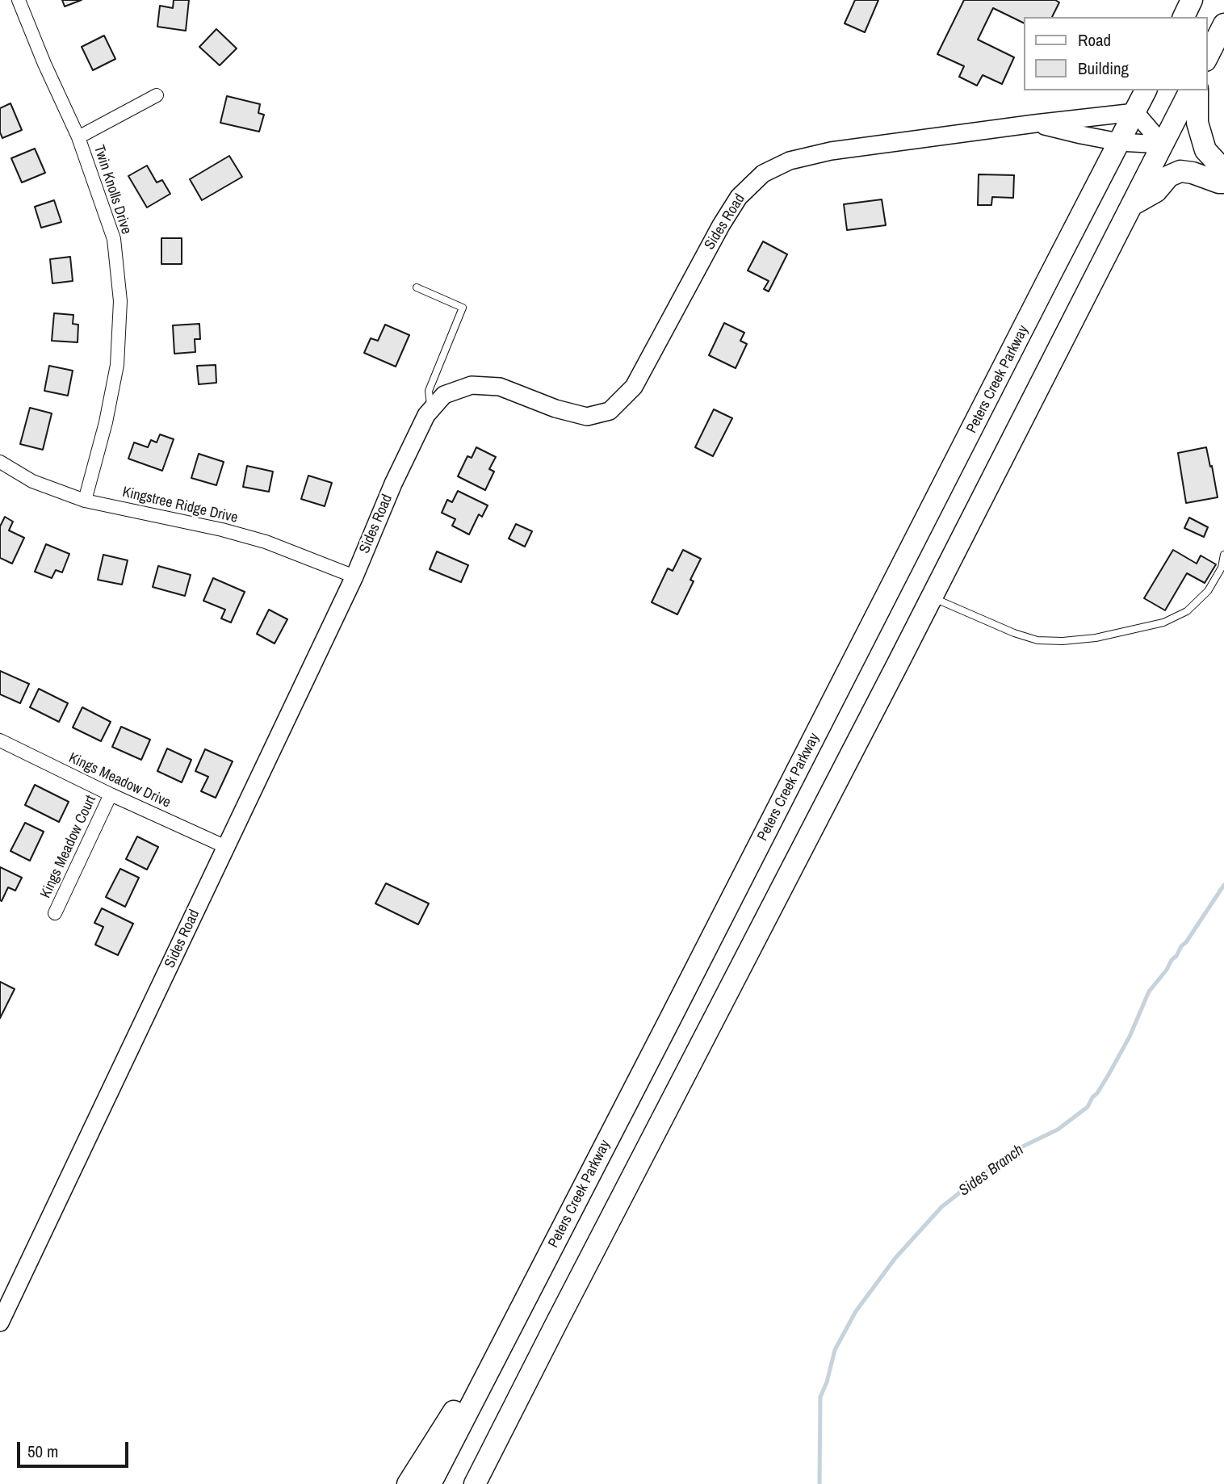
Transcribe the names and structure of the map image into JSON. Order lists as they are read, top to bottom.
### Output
{
  "streets": {
    "main road": ["Peters Creek Parkway"],
    "street": [
      "Twin Knolls Drive",
      "Sides Road",
      "Kingstree Ridge Drive",
      "Kings Meadow Drive",
      "Kings Meadow Court"
    ]
  },
  "crossings": [
    ["Twin Knolls Drive", "Kingstree Ridge Drive"],
    ["Sides Road", "Peters Creek Parkway"],
    ["Sides Road", "Kingstree Ridge Drive"],
    ["Sides Road", "Kings Meadow Drive"],
    ["Kings Meadow Drive", "Kings Meadow Court"]
  ],
  "water": ["Sides Branch"],
  "legend": ["Road", "Building"],
  "scale_bar": "50 m"
}
